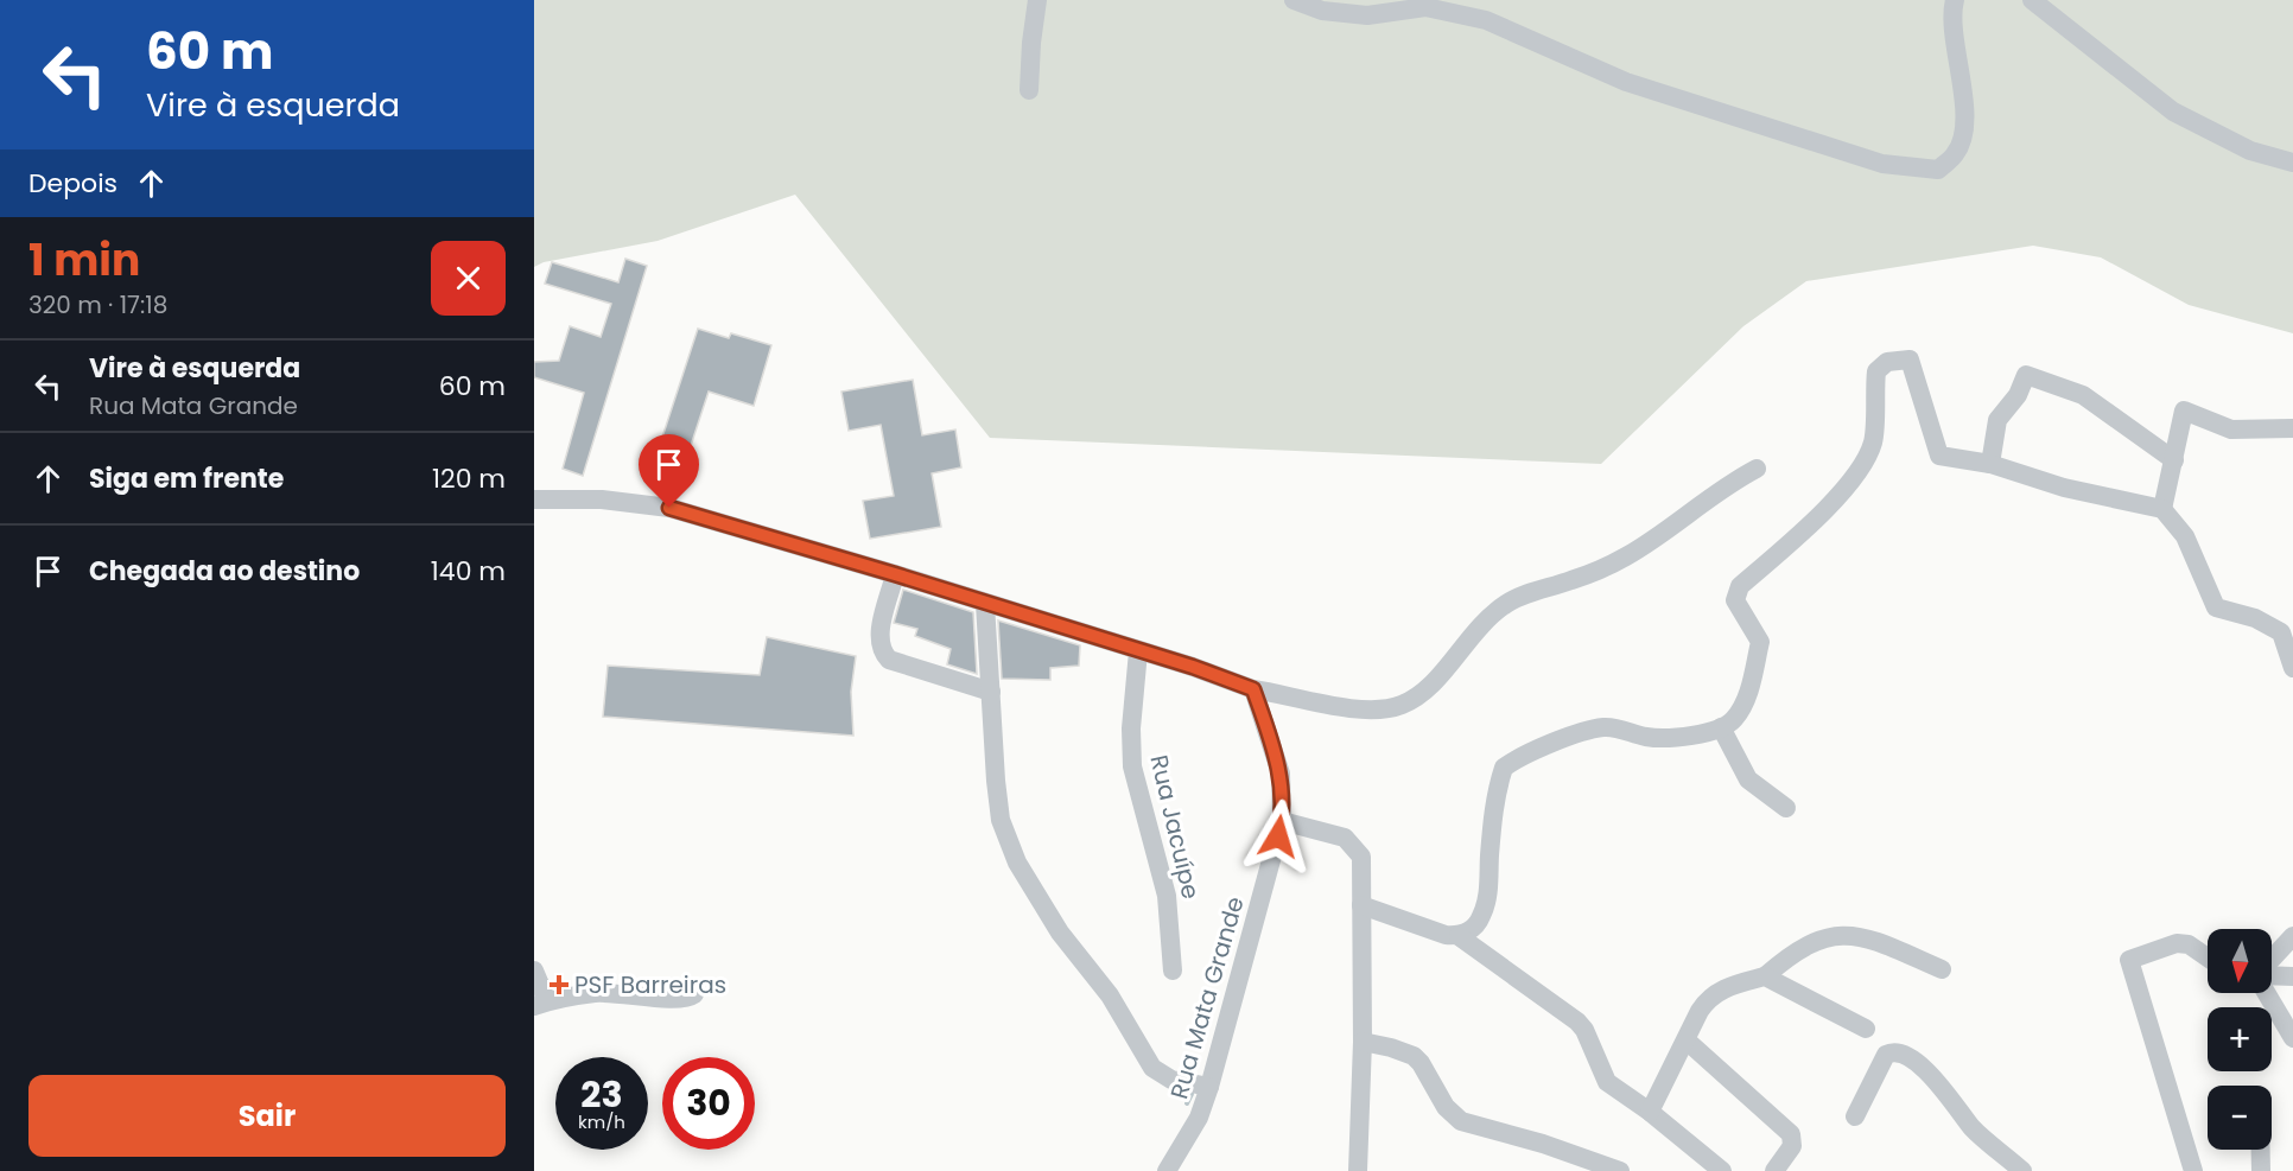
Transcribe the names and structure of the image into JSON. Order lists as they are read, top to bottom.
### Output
{
  "streets": {
    "street": ["Rua Jacuípe", "Rua Mata Grande"]
  },
  "places": {
    "health": ["PSF Barreiras"]
  },
  "north": "bottom",
  "page": {
    "turn": ["60 m", "Vire à esquerda"],
    "then": "Depois",
    "heading": ["1 min", "320 m · 17:18"],
    "list": [
      {
        "name": "Vire à esquerda",
        "note": "Rua Mata Grande",
        "value": "60 m"
      },
      {
        "name": "Siga em frente",
        "value": "120 m"
      },
      {
        "name": "Chegada ao destino",
        "value": "140 m"
      }
    ],
    "map_buttons": ["+", "−"],
    "speed": "23 km/h",
    "limit": "30",
    "buttons": "Sair"
  }
}
